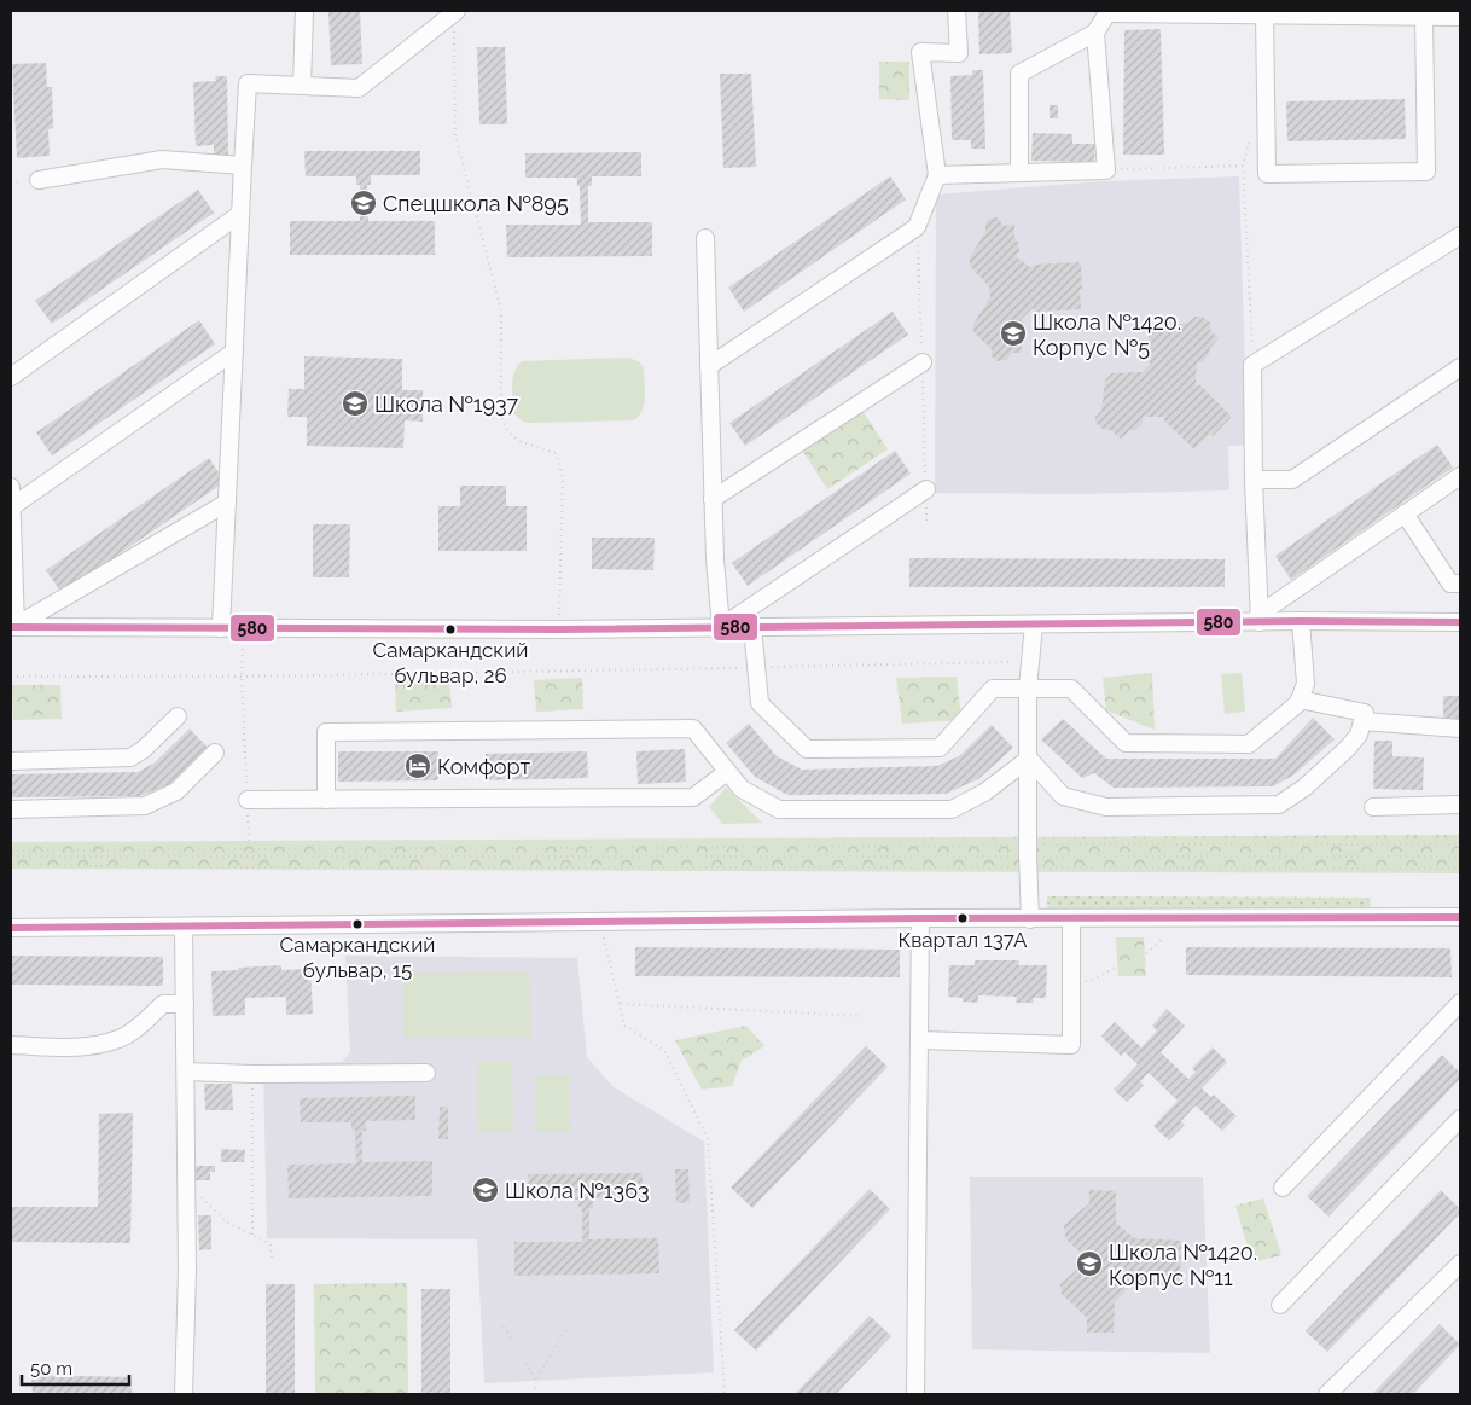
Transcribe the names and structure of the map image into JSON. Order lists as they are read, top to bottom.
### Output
{
  "places": {
    "school or university": [
      "Спецшкола №895",
      "Школа №1420. Корпус №5",
      "Школа №1937",
      "Школа №1363",
      "Школа №1420. Корпус №11"
    ],
    "other": ["Самаркандский бульвар, 26", "Квартал 137А", "Самаркандский бульвар, 15"],
    "hotel": ["Комфорт"]
  },
  "lines": ["transit line 580"],
  "scale_bar": "50 m"
}
